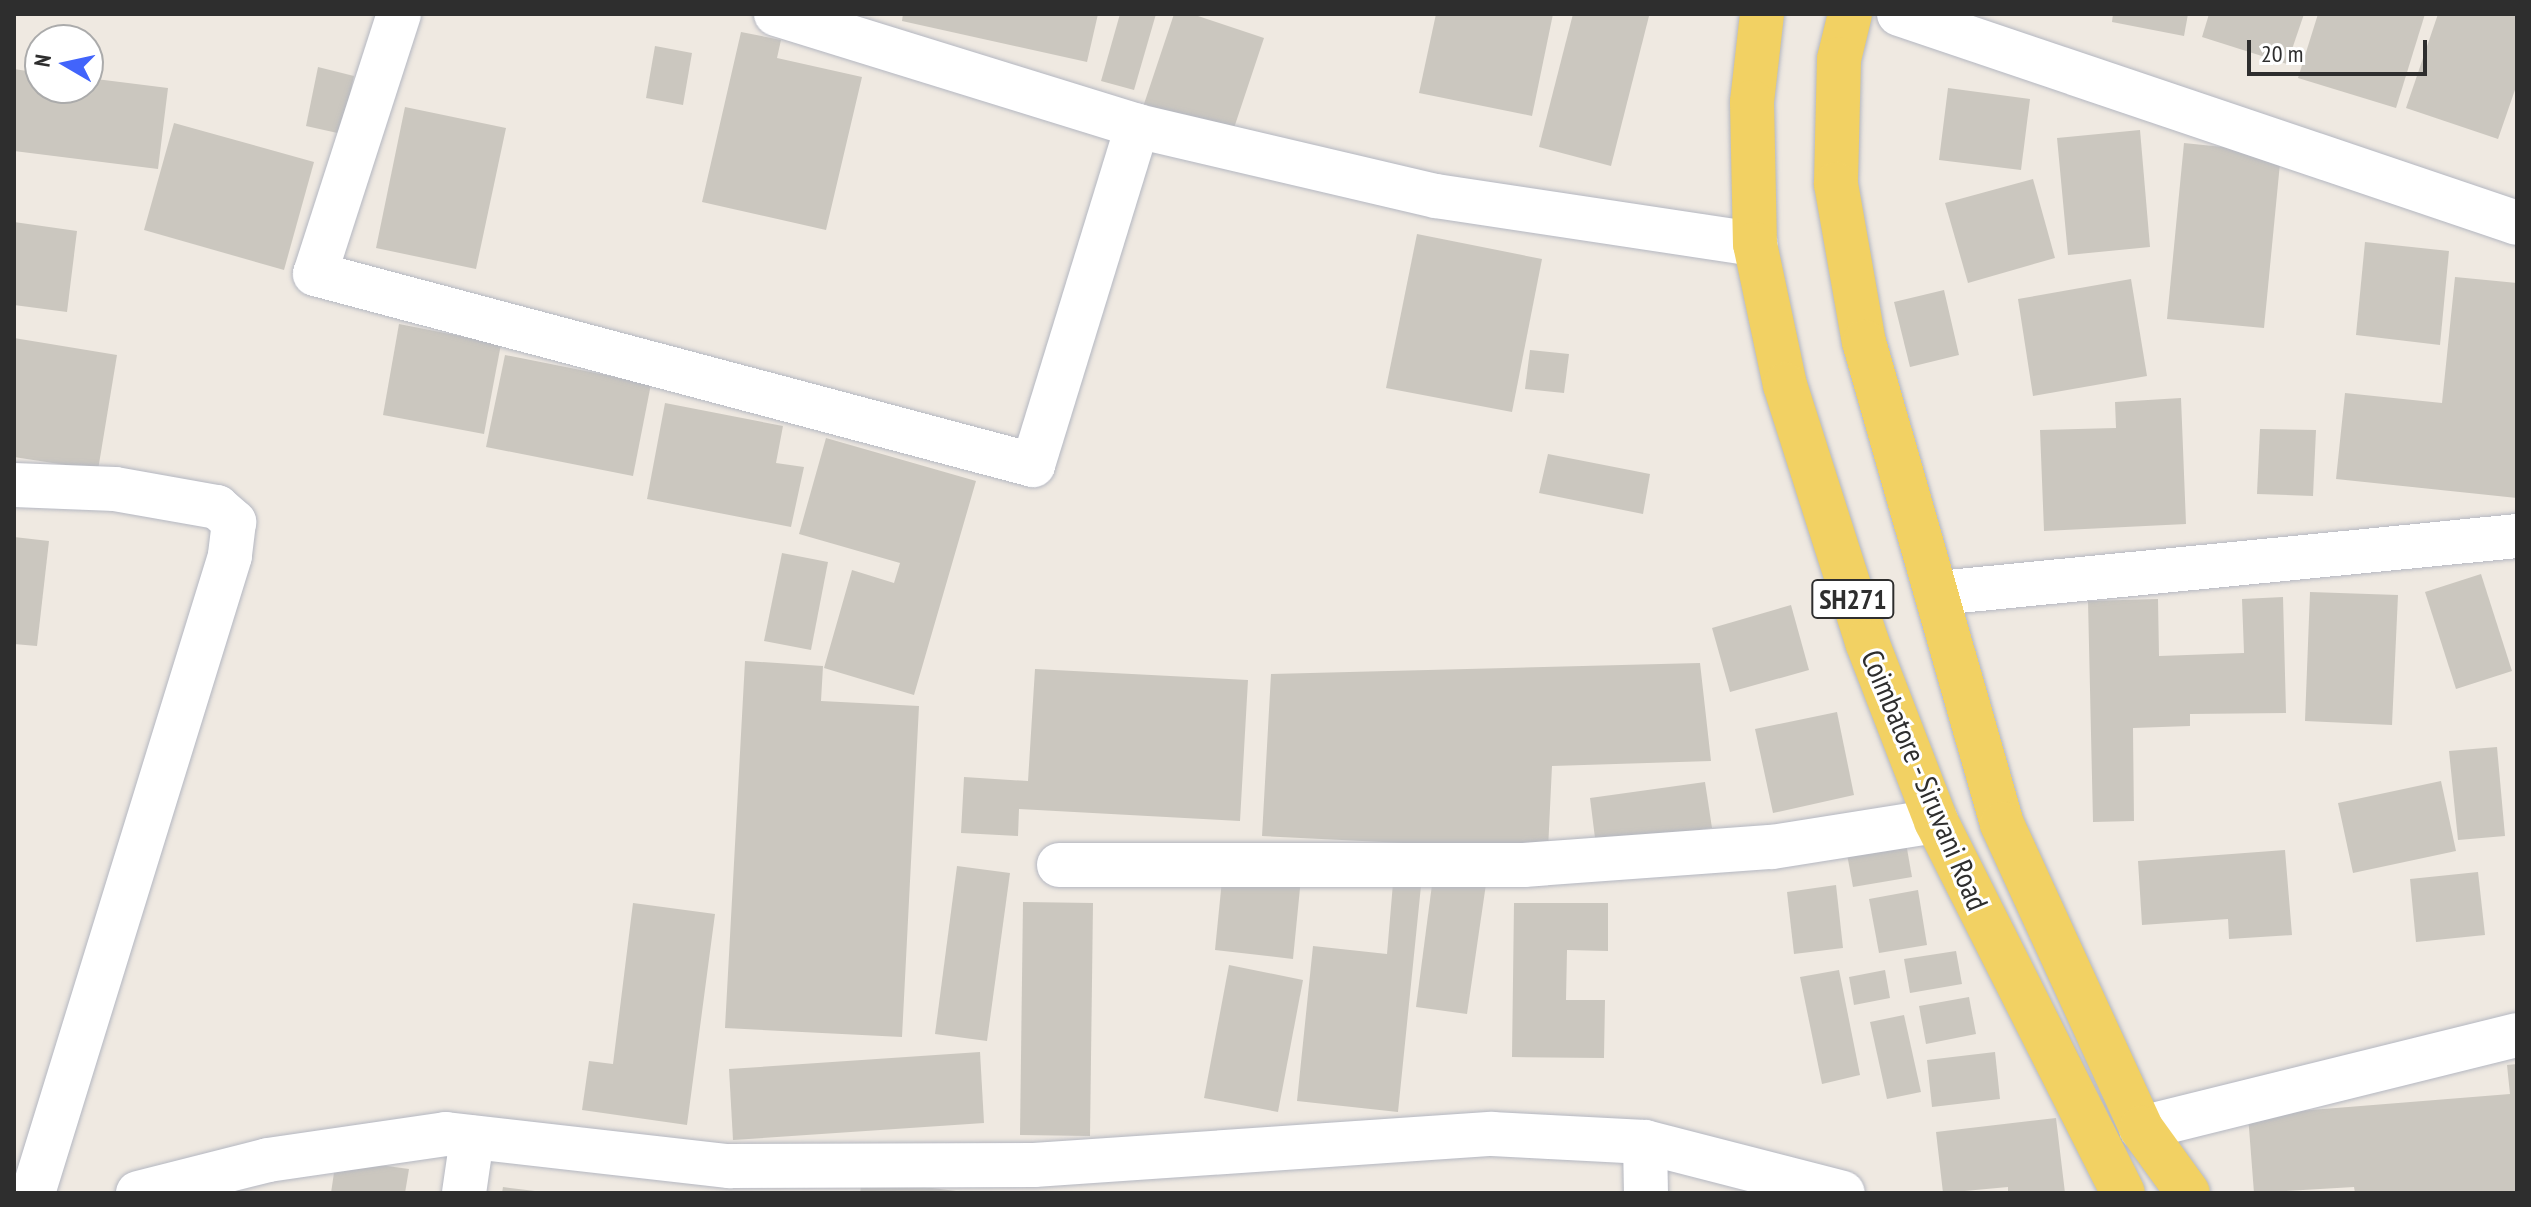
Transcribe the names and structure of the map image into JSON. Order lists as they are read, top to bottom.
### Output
{
  "streets": {
    "main road": ["SH271", "Coimbatore - Siruvani Road"]
  },
  "scale_bar": "20 m",
  "north": "left"
}
